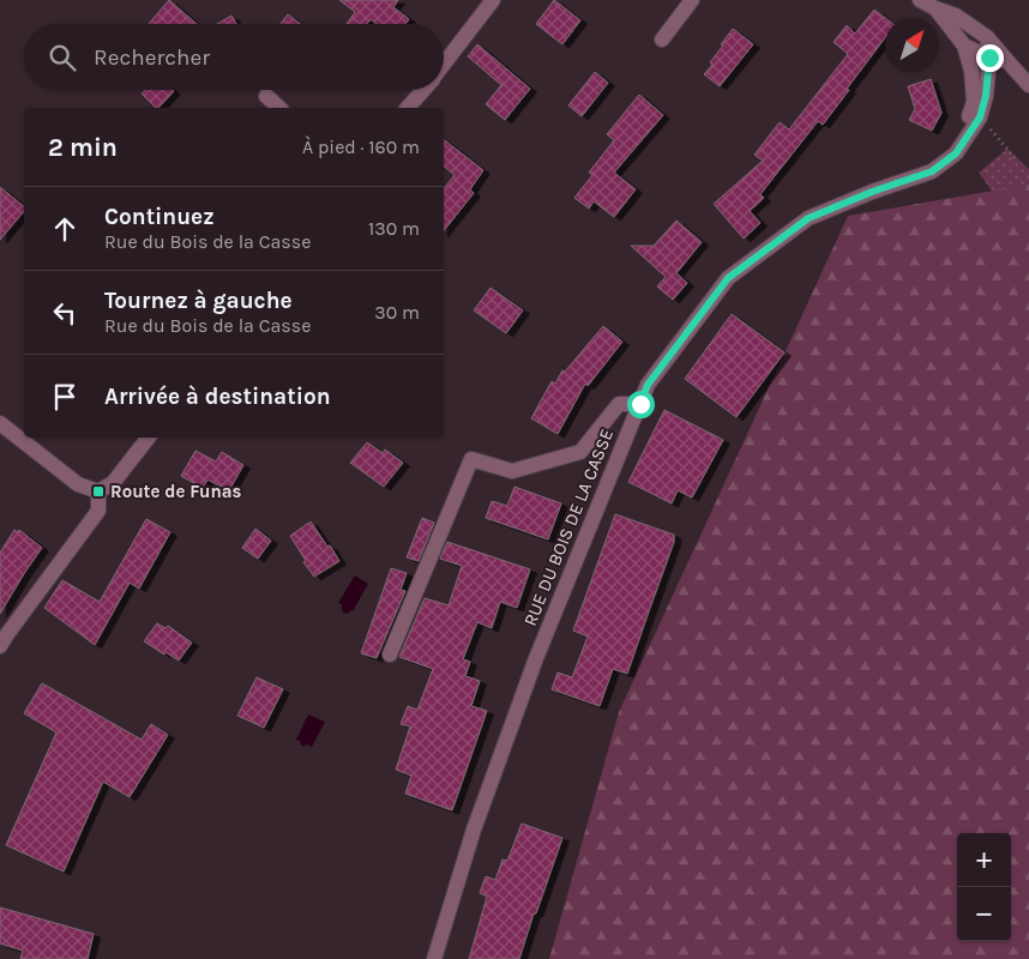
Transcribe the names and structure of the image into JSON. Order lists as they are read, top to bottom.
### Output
{
  "streets": {
    "street": ["RUE DU BOIS DE LA CASSE"]
  },
  "places": {
    "transit": ["Route de Funas"]
  },
  "north": "top right",
  "page": {
    "search": "Rechercher",
    "heading": ["2 min", "À pied · 160 m"],
    "list": [
      ["Continuez", "Rue du Bois de la Casse", "130 m"],
      ["Tournez à gauche", "Rue du Bois de la Casse", "30 m"],
      "Arrivée à destination"
    ],
    "map_buttons": ["+", "−"]
  }
}
